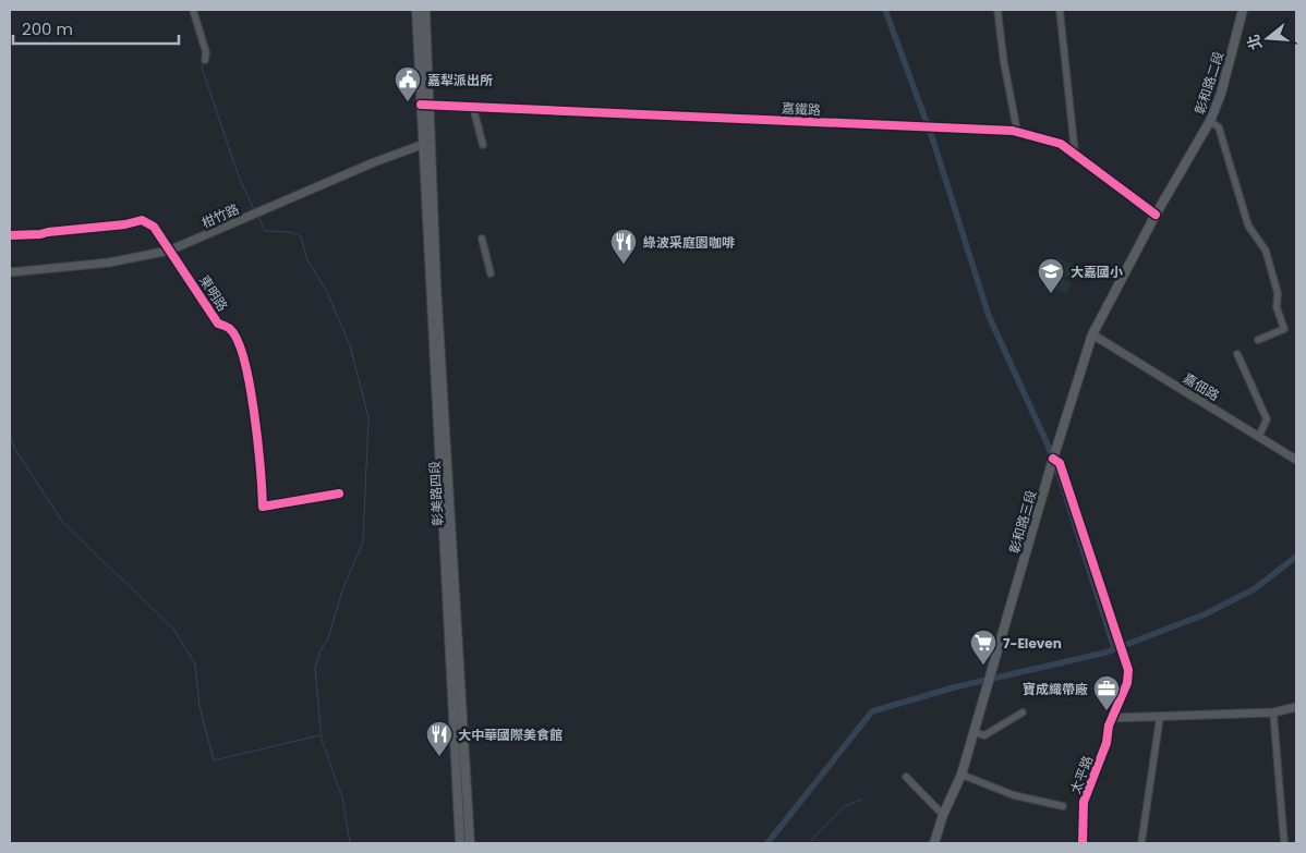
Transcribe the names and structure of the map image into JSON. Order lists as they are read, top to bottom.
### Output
{
  "streets": {
    "main road": ["彰和路二段", "彰美路四段", "彰和路三段"],
    "street": [
      "嘉鐵路",
      "柑竹路",
      "東明路",
      "嘉佃路",
      "太平路"
    ]
  },
  "crossings": [
    ["彰和路二段", "嘉鐵路"],
    ["彰和路二段", "彰和路三段"],
    ["嘉鐵路", "彰和路三段"],
    ["柑竹路", "東明路"],
    ["柑竹路", "彰美路四段"],
    ["嘉佃路", "彰和路三段"]
  ],
  "places": {
    "public building": ["嘉犁派出所"],
    "restaurant": ["綠波采庭園咖啡", "大中華國際美食館"],
    "school or university": ["大嘉國小"],
    "supermarket": ["7-Eleven"],
    "office": ["寶成織帶廠"]
  },
  "scale_bar": "200 m",
  "north": "left"
}
